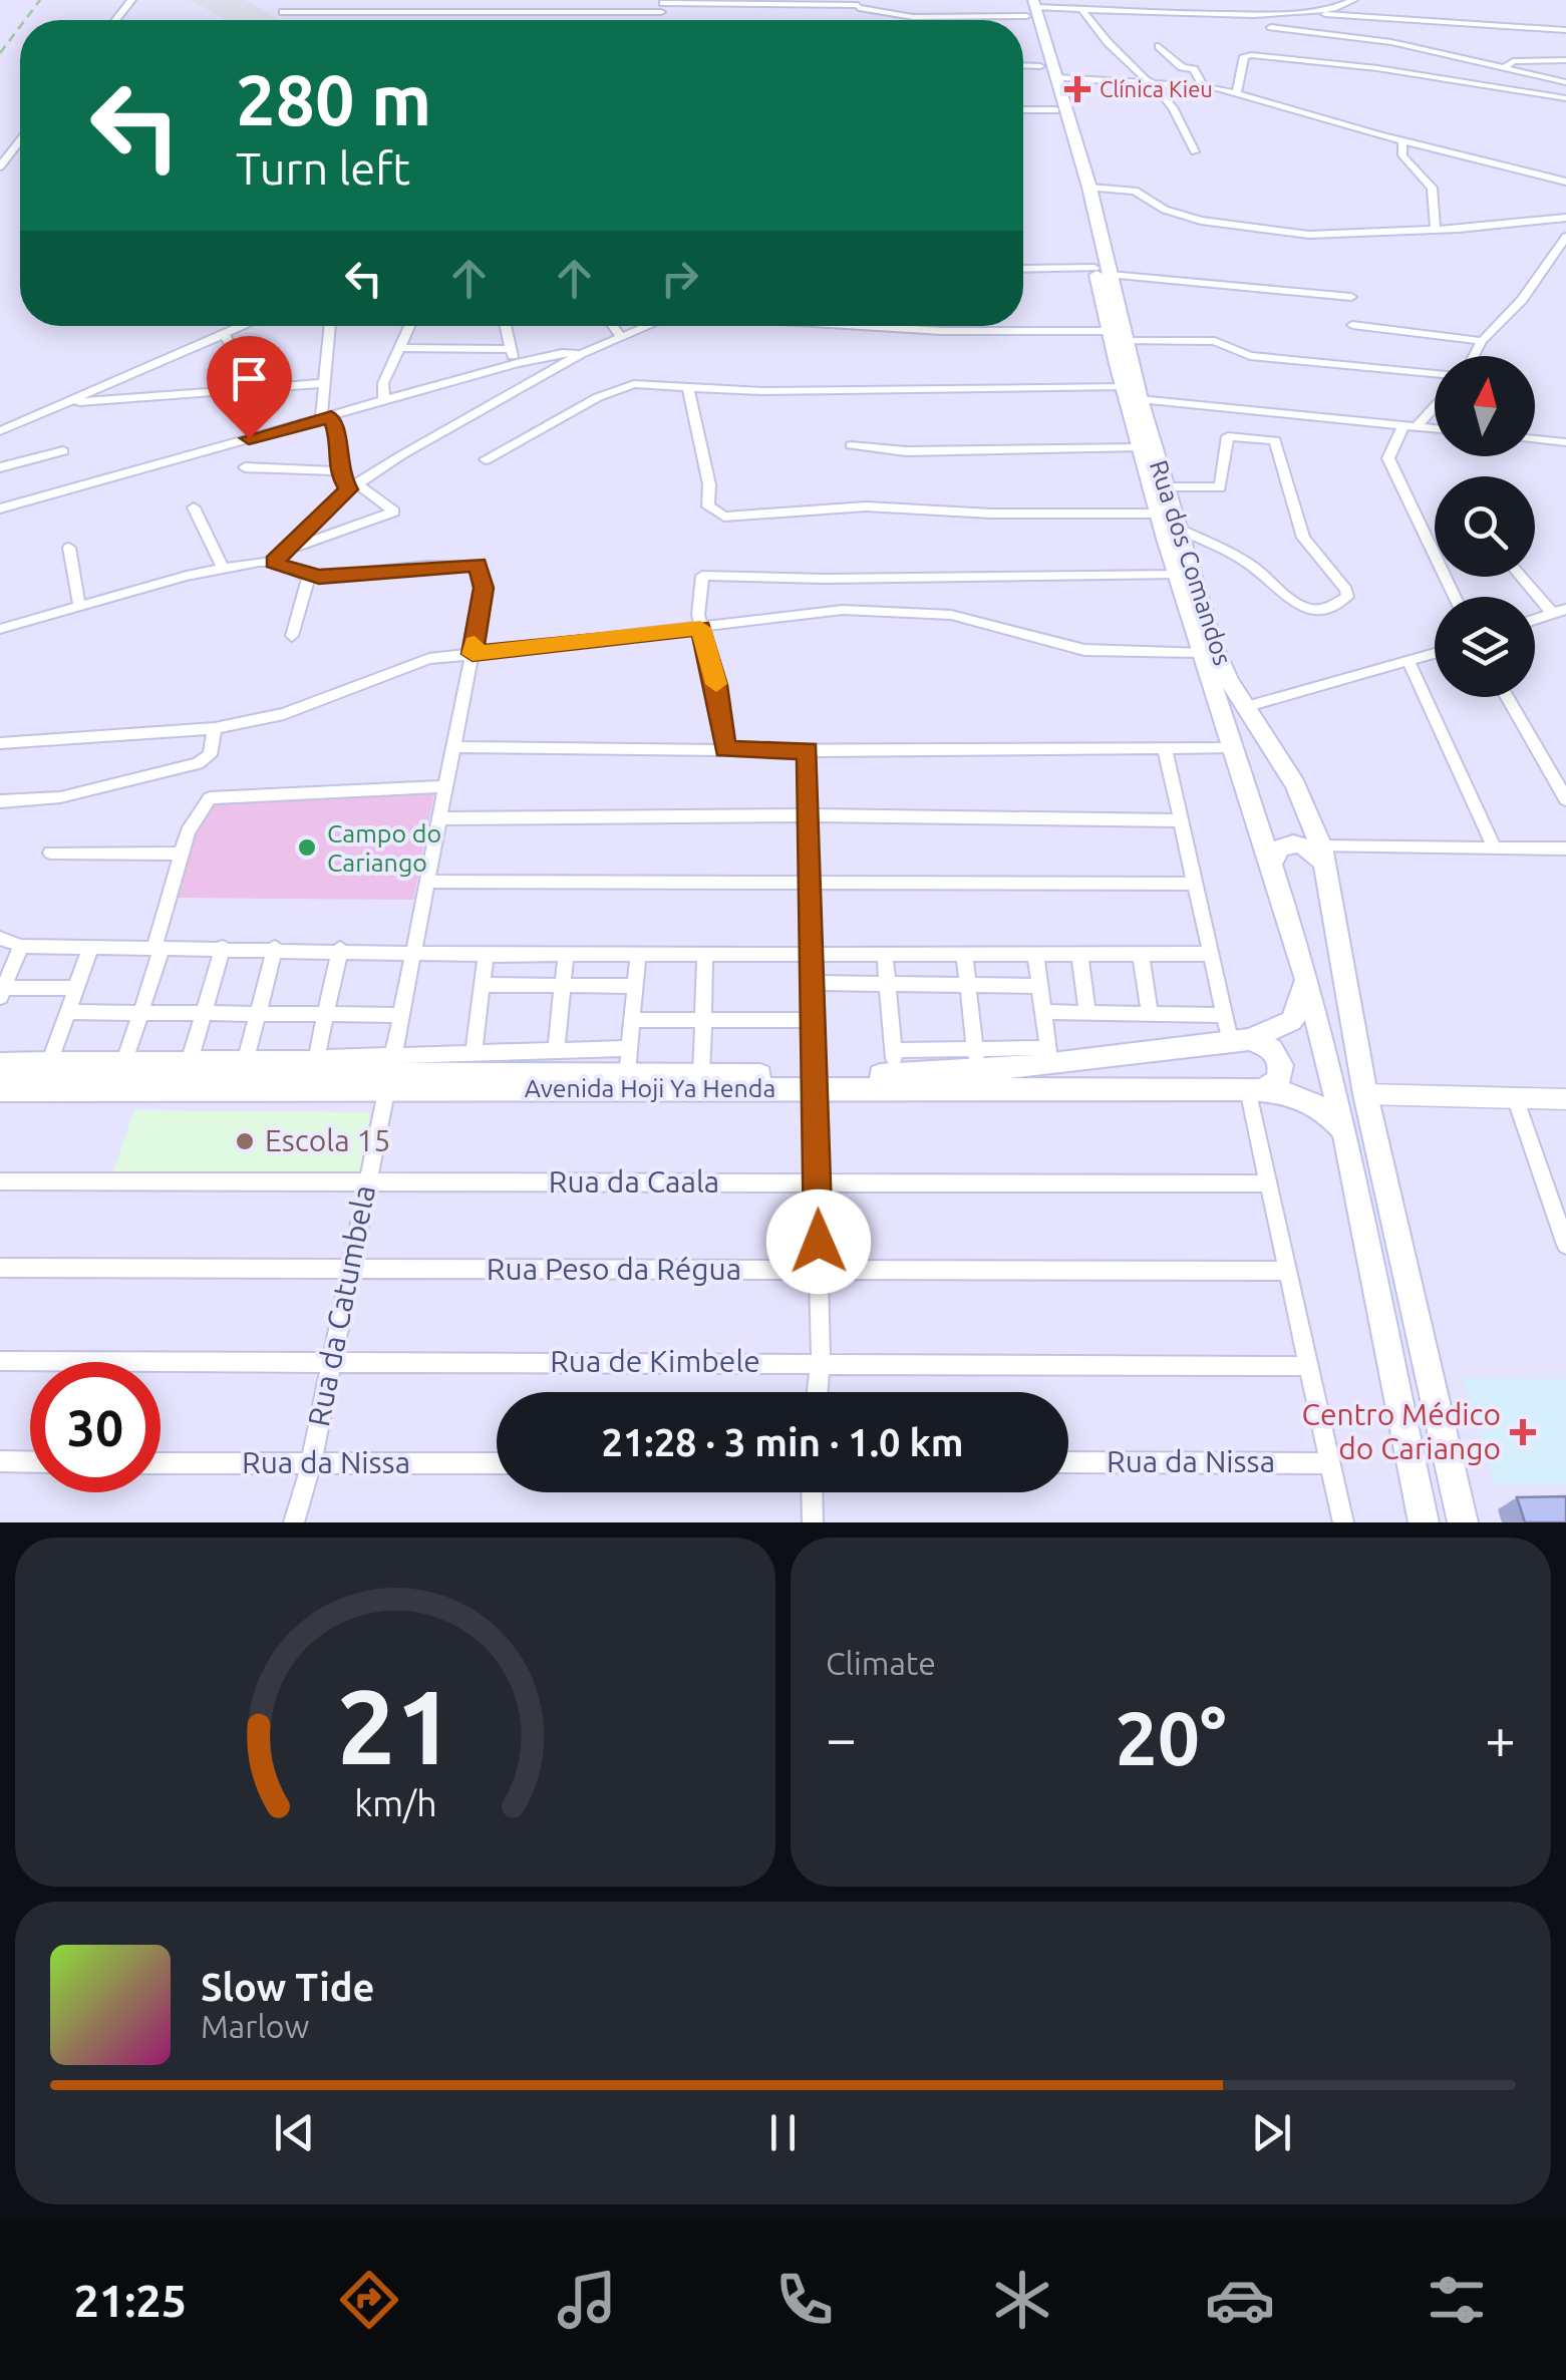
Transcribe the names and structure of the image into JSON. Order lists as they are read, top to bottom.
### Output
{
  "streets": {
    "main road": ["Rua dos Comandos", "Avenida Hoji Ya Henda"],
    "street": [
      "Rua da Caala",
      "Rua Peso da Régua",
      "Rua da Catumbela",
      "Rua de Kimbele",
      "Rua da Nissa"
    ]
  },
  "crossings": [
    ["Rua dos Comandos", "Avenida Hoji Ya Henda"],
    ["Avenida Hoji Ya Henda", "Rua da Catumbela"],
    ["Rua da Caala", "Rua da Catumbela"],
    ["Rua Peso da Régua", "Rua da Catumbela"],
    ["Rua da Catumbela", "Rua de Kimbele"],
    ["Rua da Catumbela", "Rua da Nissa"]
  ],
  "places": {
    "health": ["Clínica Kieu", "Centro Médico do Cariango"],
    "other": ["Campo do Cariango", "Escola 15"]
  },
  "north": "top",
  "page": {
    "turn": ["280 m", "Turn left"],
    "limit": "30",
    "trip": "21:28 · 3 min · 1.0 km",
    "tile": "Climate",
    "heat": ["−", "20°", "+"],
    "song": ["Slow Tide", "Marlow"],
    "tabs": "21:25",
    "gauge": ["21", "km/h"]
  }
}
